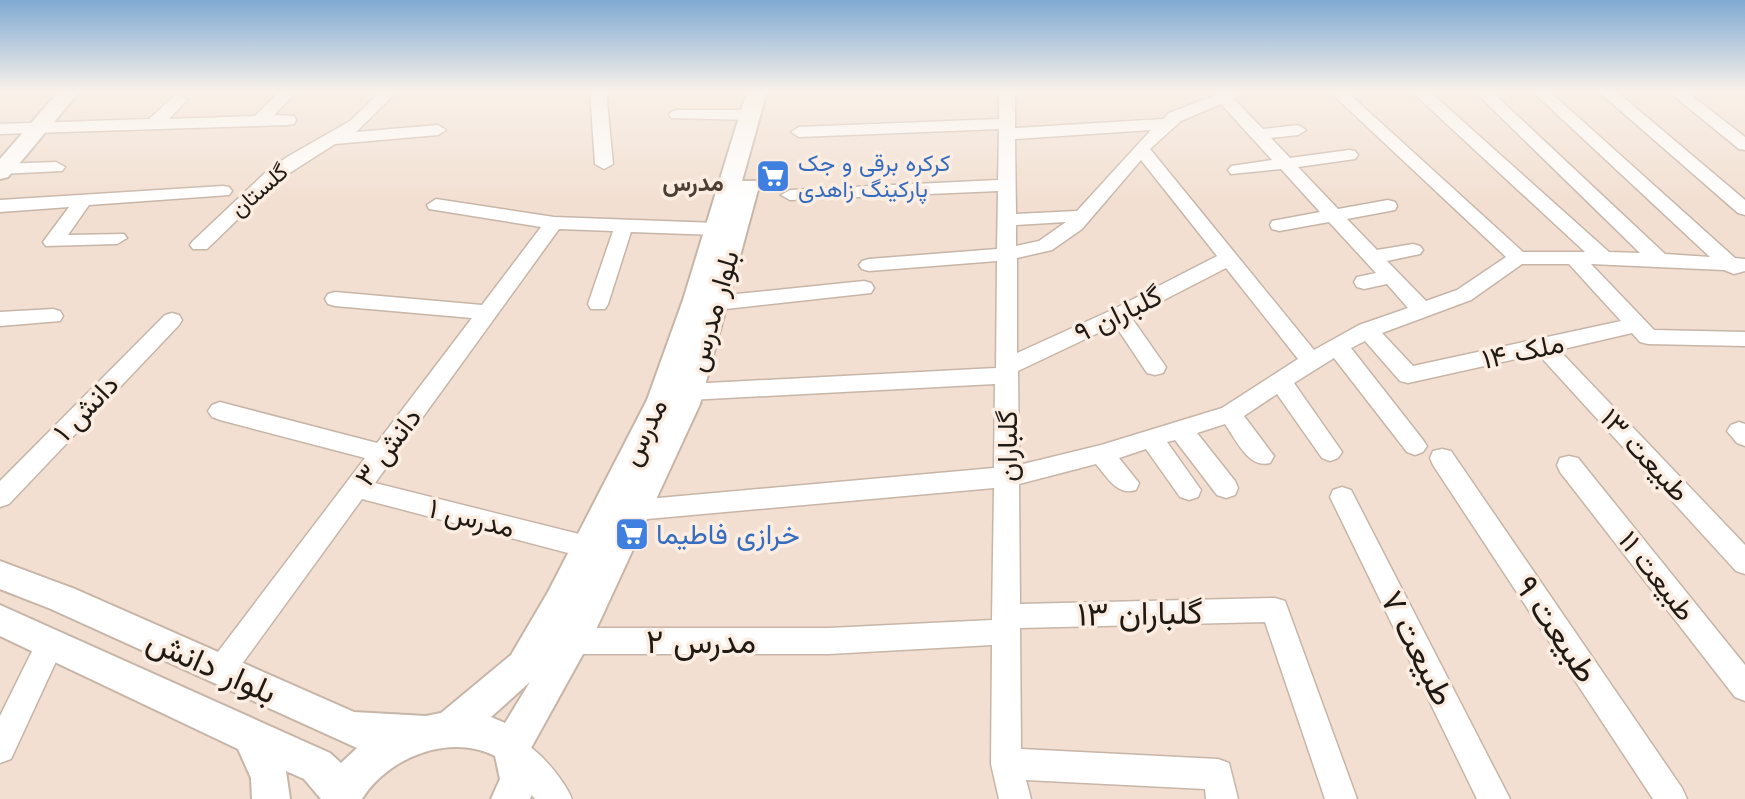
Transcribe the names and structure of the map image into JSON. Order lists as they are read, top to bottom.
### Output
{
  "streets": {
    "main road": ["بلوار مدرس", "مدرس", "بلوار دانش"],
    "street": [
      "گلستان",
      "۹ گلباران",
      "ملک ۱۴",
      "دانش ۱",
      "گلباران",
      "دانش ۳",
      "طبیعت ۱۳",
      "مدرس ۱",
      "طبیعت ۱۱",
      "۱۳ گلباران",
      "طبیعت ۹",
      "مدرس ۲",
      "طبیعت ۷"
    ]
  },
  "crossings": [
    ["بلوار مدرس", "مدرس"],
    ["بلوار مدرس", "مدرس ۲"],
    ["بلوار مدرس", "بلوار دانش"],
    ["۹ گلباران", "گلباران"],
    ["ملک ۱۴", "طبیعت ۱۳"],
    ["مدرس", "مدرس ۱"],
    ["مدرس", "بلوار دانش"],
    ["گلباران", "۱۳ گلباران"],
    ["دانش ۳", "مدرس ۱"],
    ["دانش ۳", "بلوار دانش"],
    ["۱۳ گلباران", "مدرس ۲"]
  ],
  "districts": ["مدرس"],
  "places": {
    "supermarket": ["کرکره برقی و جک پارکینگ زاهدی", "خرازی فاطیما"]
  }
}
